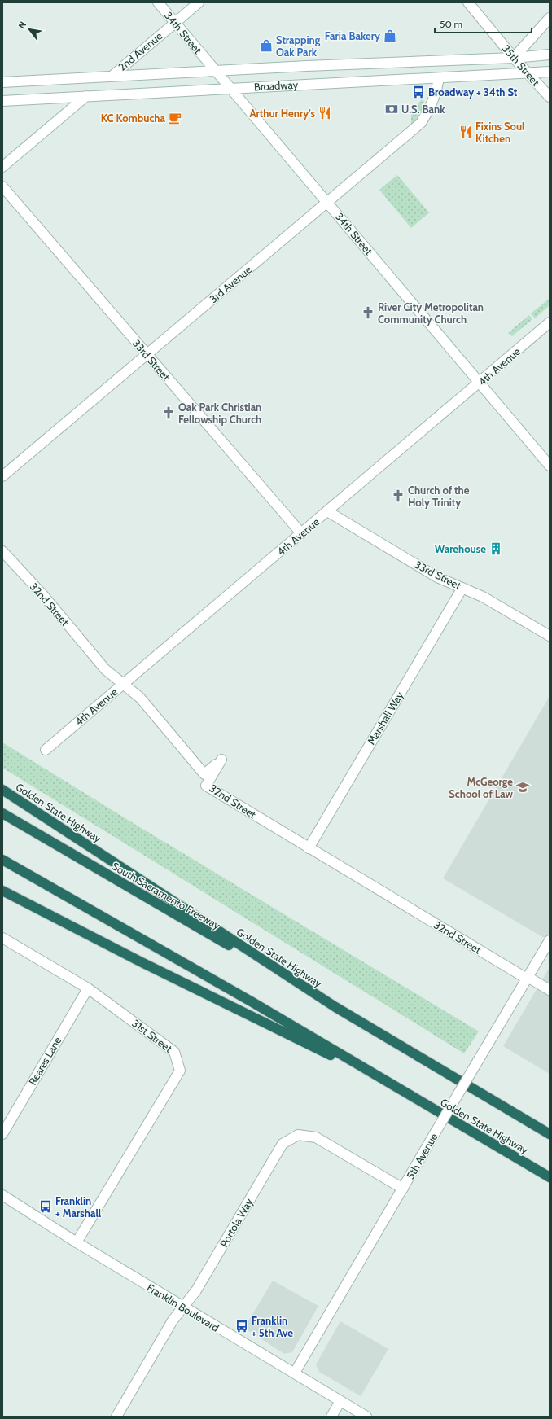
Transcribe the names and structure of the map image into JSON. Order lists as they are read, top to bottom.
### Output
{
  "streets": {
    "highway": ["Golden State Highway", "South Sacramento Freeway"],
    "street": [
      "34th Street",
      "2nd Avenue",
      "35th Street",
      "Broadway",
      "3rd Avenue",
      "33rd Street",
      "4th Avenue",
      "32nd Street",
      "Marshall Way",
      "31st Street",
      "Reares Lane",
      "5th Avenue",
      "Portola Way",
      "Franklin Boulevard"
    ]
  },
  "crossings": [
    ["34th Street", "2nd Avenue"],
    ["34th Street", "Broadway"],
    ["34th Street", "3rd Avenue"],
    ["34th Street", "4th Avenue"],
    ["2nd Avenue", "Broadway"],
    ["35th Street", "Broadway"],
    ["Broadway", "3rd Avenue"],
    ["3rd Avenue", "33rd Street"],
    ["33rd Street", "4th Avenue"],
    ["33rd Street", "Marshall Way"],
    ["4th Avenue", "32nd Street"],
    ["32nd Street", "Marshall Way"],
    ["32nd Street", "5th Avenue"],
    ["Golden State Highway", "South Sacramento Freeway"],
    ["31st Street", "Reares Lane"],
    ["31st Street", "Franklin Boulevard"],
    ["5th Avenue", "Portola Way"],
    ["5th Avenue", "Franklin Boulevard"],
    ["Portola Way", "Franklin Boulevard"]
  ],
  "places": {
    "shop": ["Faria Bakery", "Strapping Oak Park"],
    "bus stop": ["Broadway + 34th St", "Franklin + Marshall", "Franklin + 5th Ave"],
    "bank": ["U.S. Bank"],
    "restaurant": ["Arthur Henry's", "Fixins Soul Kitchen"],
    "cafe": ["KC Kombucha"],
    "church": ["River City Metropolitan Community Church", "Oak Park Christian Fellowship Church", "Church of the Holy Trinity"],
    "building": ["Warehouse"],
    "school or university": ["McGeorge School of Law"]
  },
  "scale_bar": "50 m",
  "north": "top left"
}
